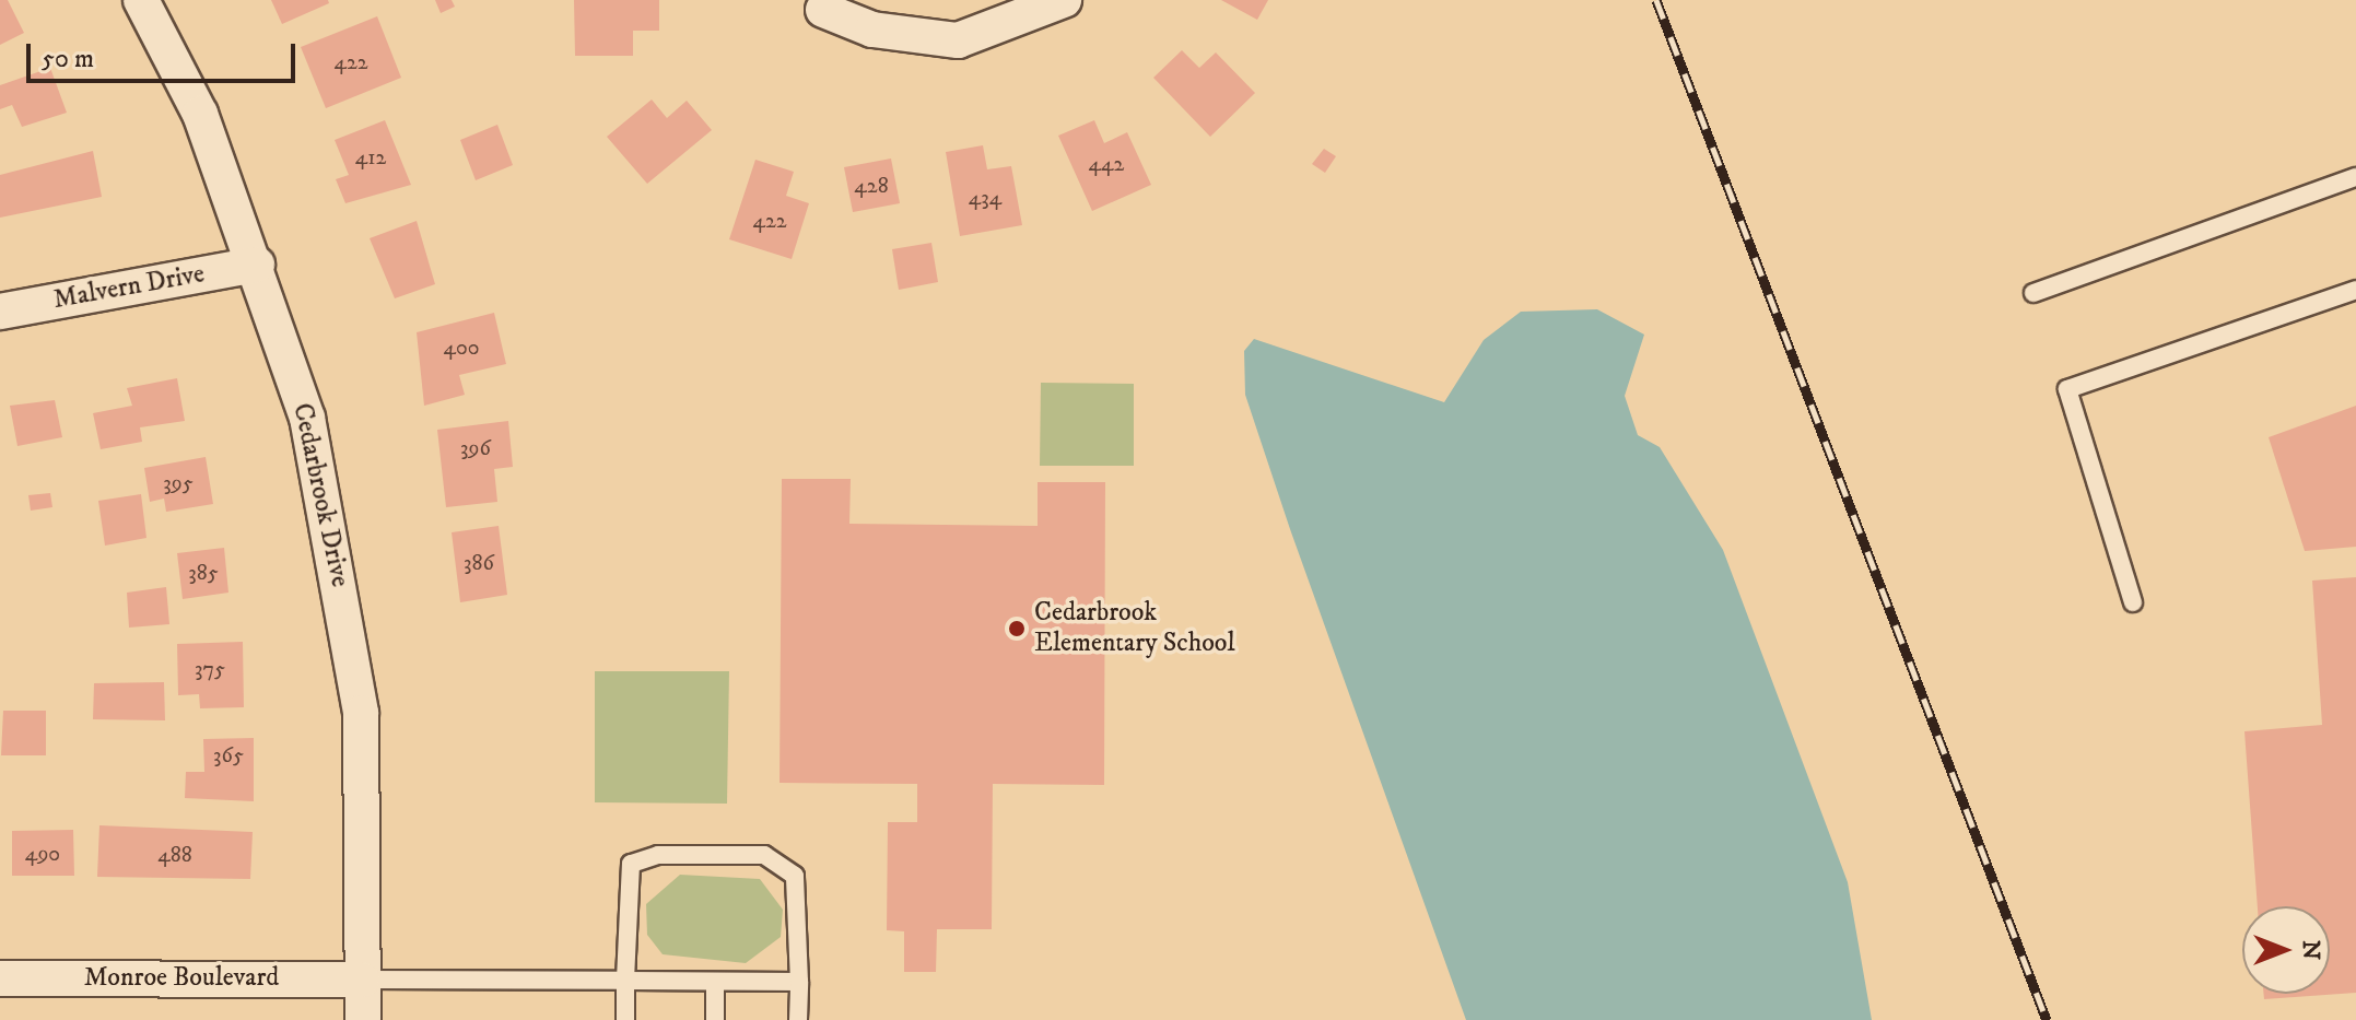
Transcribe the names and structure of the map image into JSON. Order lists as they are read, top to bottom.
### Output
{
  "streets": {
    "street": ["Malvern Drive", "Cedarbrook Drive", "Monroe Boulevard"]
  },
  "crossings": [
    ["Malvern Drive", "Cedarbrook Drive"],
    ["Cedarbrook Drive", "Monroe Boulevard"]
  ],
  "places": ["Cedarbrook Elementary School"],
  "house_numbers": [
    "422",
    "412",
    "442",
    "428",
    "434",
    "422",
    "400",
    "396",
    "395",
    "386",
    "385",
    "375",
    "365",
    "490",
    "488"
  ],
  "scale_bar": "50 m",
  "north": "right"
}
